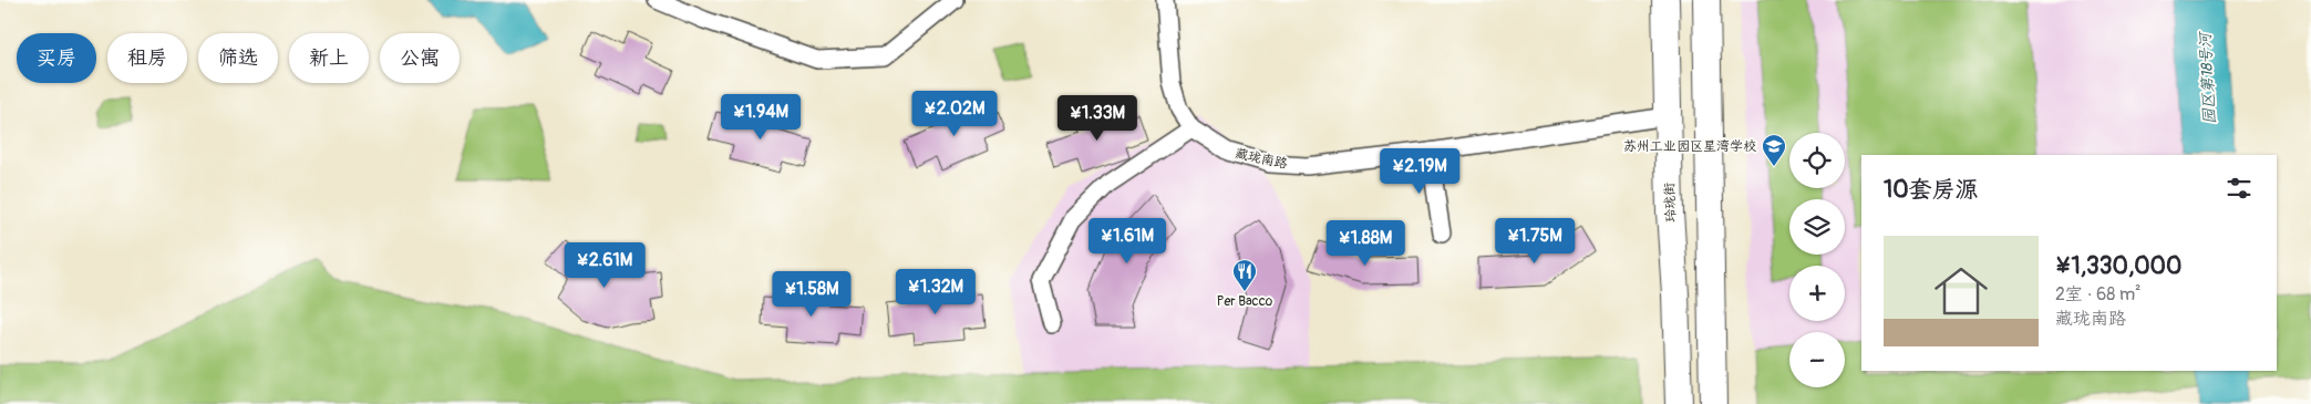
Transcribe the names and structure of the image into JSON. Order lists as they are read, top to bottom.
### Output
{
  "streets": {
    "main road": ["玲珑街"],
    "street": ["藏珑南路"]
  },
  "crossings": [
    ["藏珑南路", "玲珑街"]
  ],
  "water": ["园区第18号河"],
  "places": {
    "school or university": ["苏州工业园区星湾学校"],
    "restaurant": ["Per Bacco"]
  },
  "page": {
    "chip": [
      "买房",
      "租房",
      "筛选",
      "新上",
      "公寓"
    ],
    "price": [
      "¥2.02M",
      "¥1.94M",
      "¥1.33M",
      "¥2.19M",
      "¥1.61M",
      "¥1.75M",
      "¥1.88M",
      "¥2.61M",
      "¥1.32M",
      "¥1.58M"
    ],
    "map_buttons": ["+", "−"],
    "heading": "10套房源",
    "list": [
      {
        "name": "¥1,330,000",
        "note": "2室 · 68 m² · 藏珑南路"
      }
    ]
  }
}
